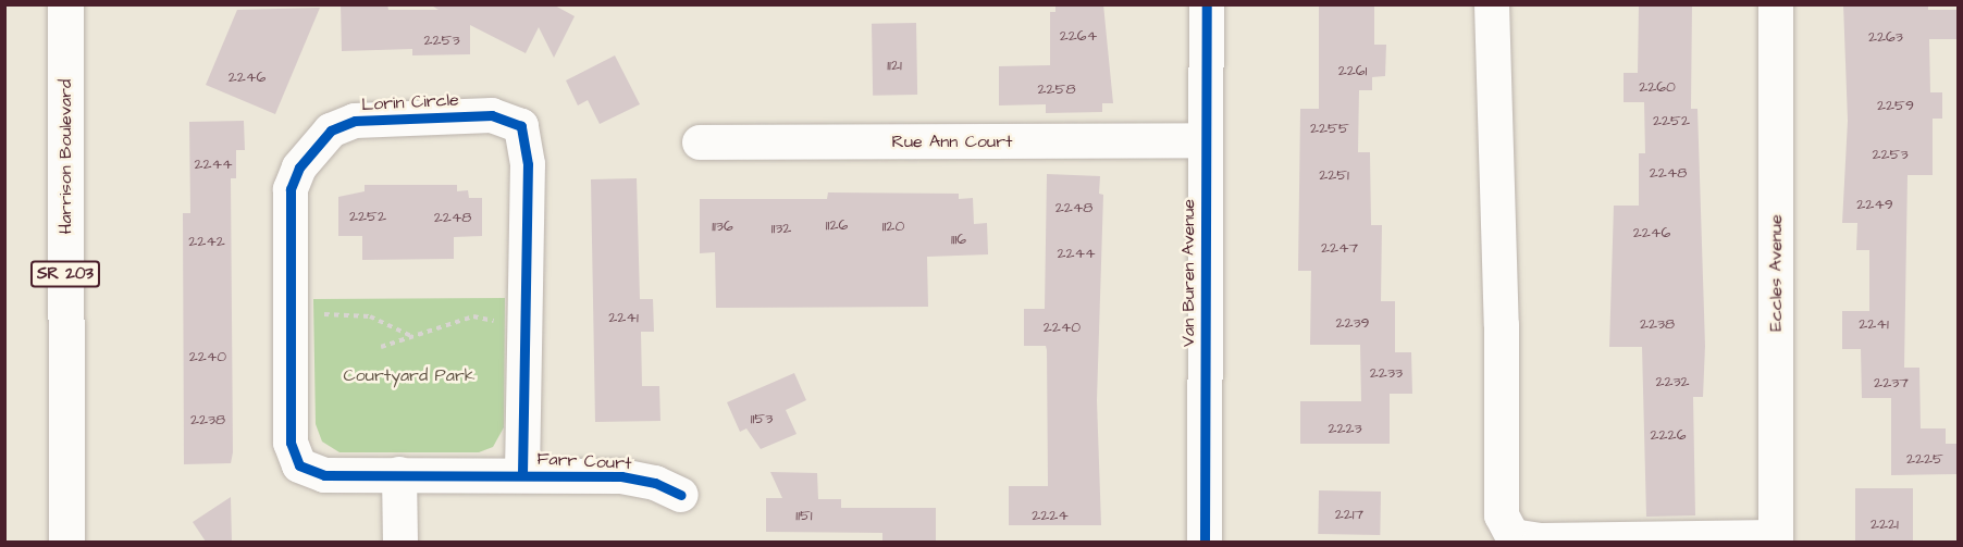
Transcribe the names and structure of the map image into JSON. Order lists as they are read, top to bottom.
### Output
{
  "streets": {
    "main road": ["Harrison Boulevard", "SR 203"],
    "street": [
      "Lorin Circle",
      "Rue Ann Court",
      "Van Buren Avenue",
      "Eccles Avenue",
      "Farr Court"
    ]
  },
  "crossings": [
    ["Lorin Circle", "Farr Court"],
    ["Rue Ann Court", "Van Buren Avenue"]
  ],
  "parks": ["Courtyard Park"],
  "house_numbers": [
    "2264",
    "2263",
    "2253",
    "1121",
    "2261",
    "2246",
    "2260",
    "2258",
    "2259",
    "2252",
    "2255",
    "2253",
    "2244",
    "2248",
    "2251",
    "2249",
    "2248",
    "2252",
    "2248",
    "1126",
    "1136",
    "1120",
    "1132",
    "2246",
    "1116",
    "2242",
    "2247",
    "2244",
    "2241",
    "2239",
    "2238",
    "2241",
    "2240",
    "2240",
    "2233",
    "2232",
    "2237",
    "1153",
    "2238",
    "2223",
    "2226",
    "2225",
    "2217",
    "1151",
    "2224",
    "2221"
  ]
}
